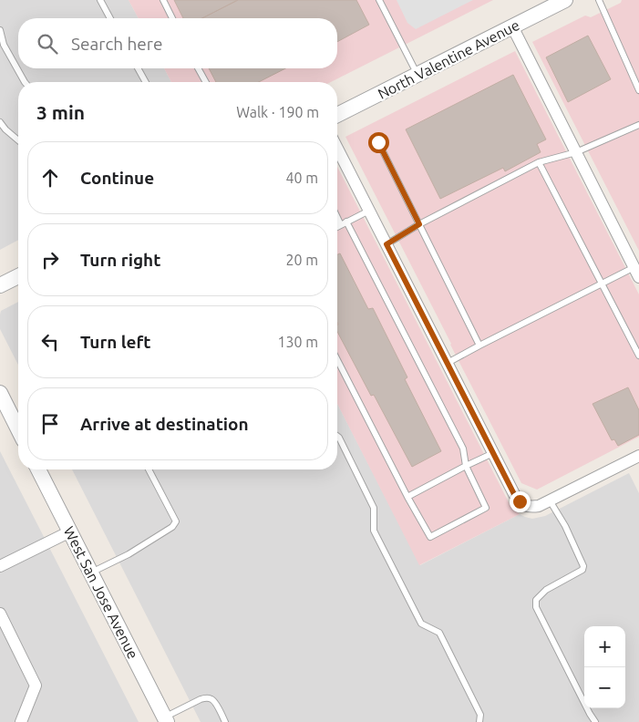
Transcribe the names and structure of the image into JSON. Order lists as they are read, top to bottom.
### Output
{
  "streets": {
    "street": ["North Valentine Avenue", "West San Jose Avenue"]
  },
  "page": {
    "search": "Search here",
    "heading": ["3 min", "Walk · 190 m"],
    "list": [
      ["Continue", "40 m"],
      ["Turn right", "20 m"],
      ["Turn left", "130 m"],
      "Arrive at destination"
    ],
    "map_buttons": ["+", "−"]
  }
}
